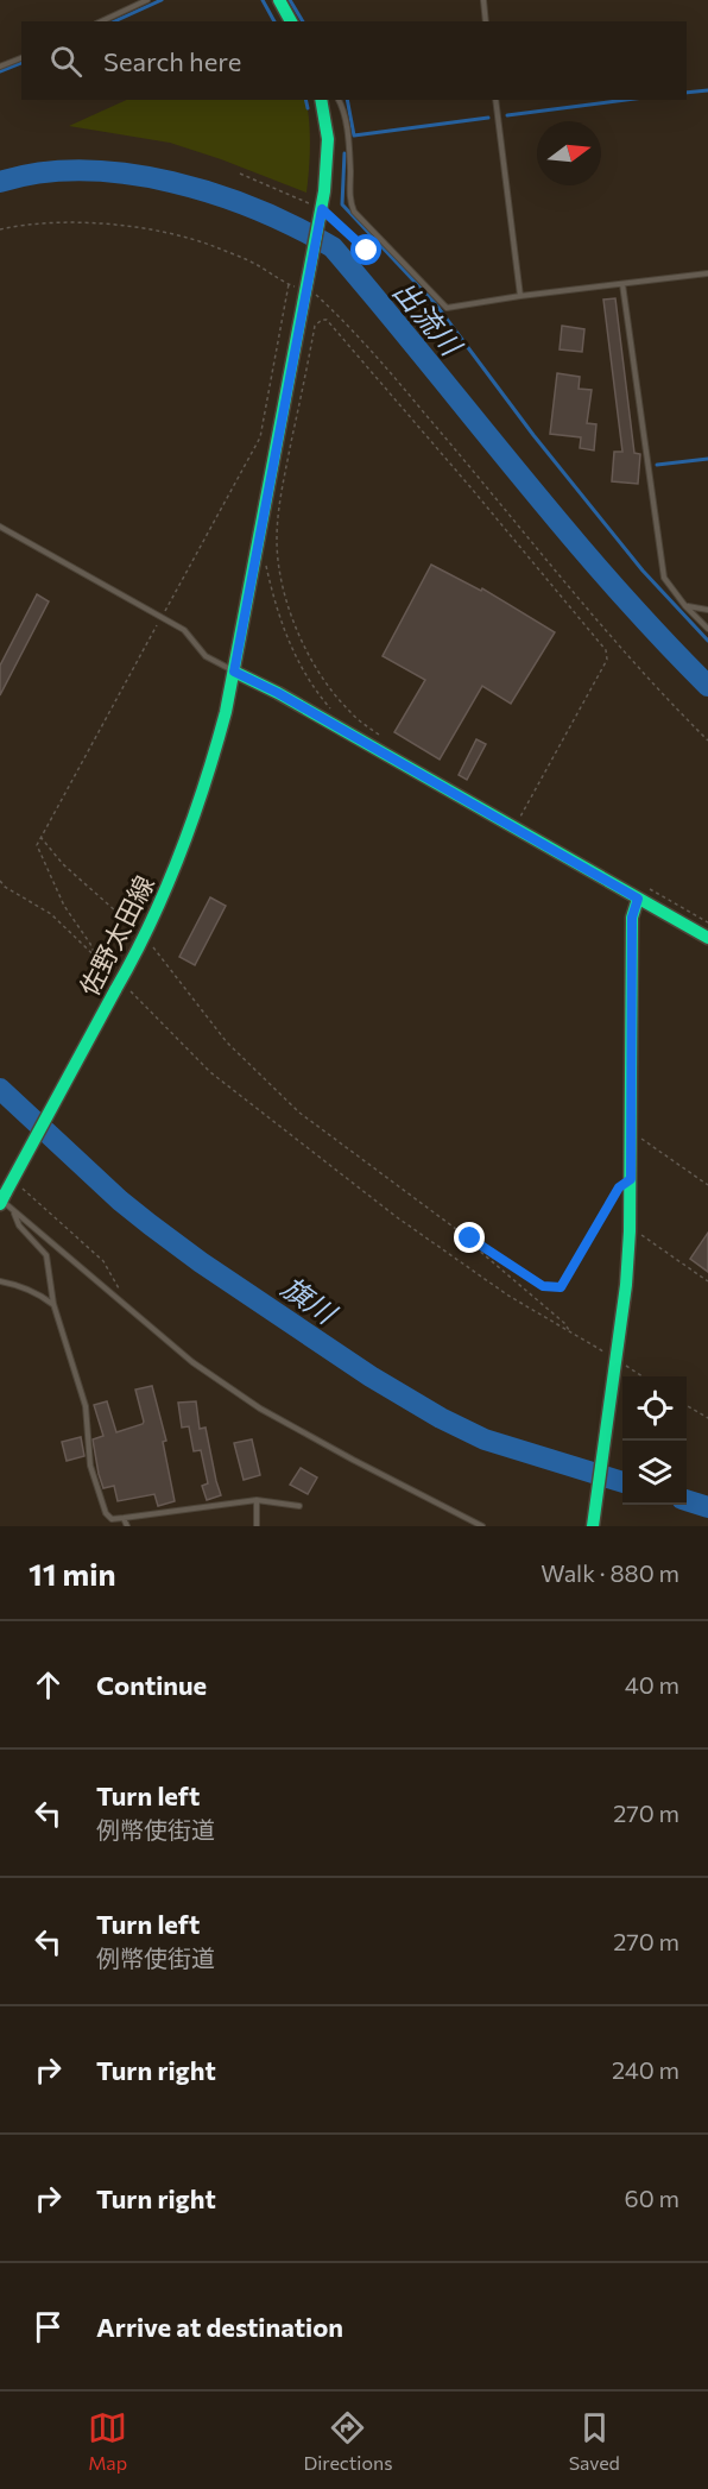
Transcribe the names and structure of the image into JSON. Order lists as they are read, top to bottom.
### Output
{
  "streets": {
    "street": ["佐野太田線"]
  },
  "water": ["出流川", "旗川"],
  "north": "right",
  "page": {
    "search": "Search here",
    "heading": ["11 min", "Walk · 880 m"],
    "list": [
      ["Continue", "40 m"],
      ["Turn left", "例幣使街道", "270 m"],
      ["Turn left", "例幣使街道", "270 m"],
      ["Turn right", "240 m"],
      ["Turn right", "60 m"],
      "Arrive at destination"
    ],
    "nav": ["Map", "Directions", "Saved"]
  }
}
